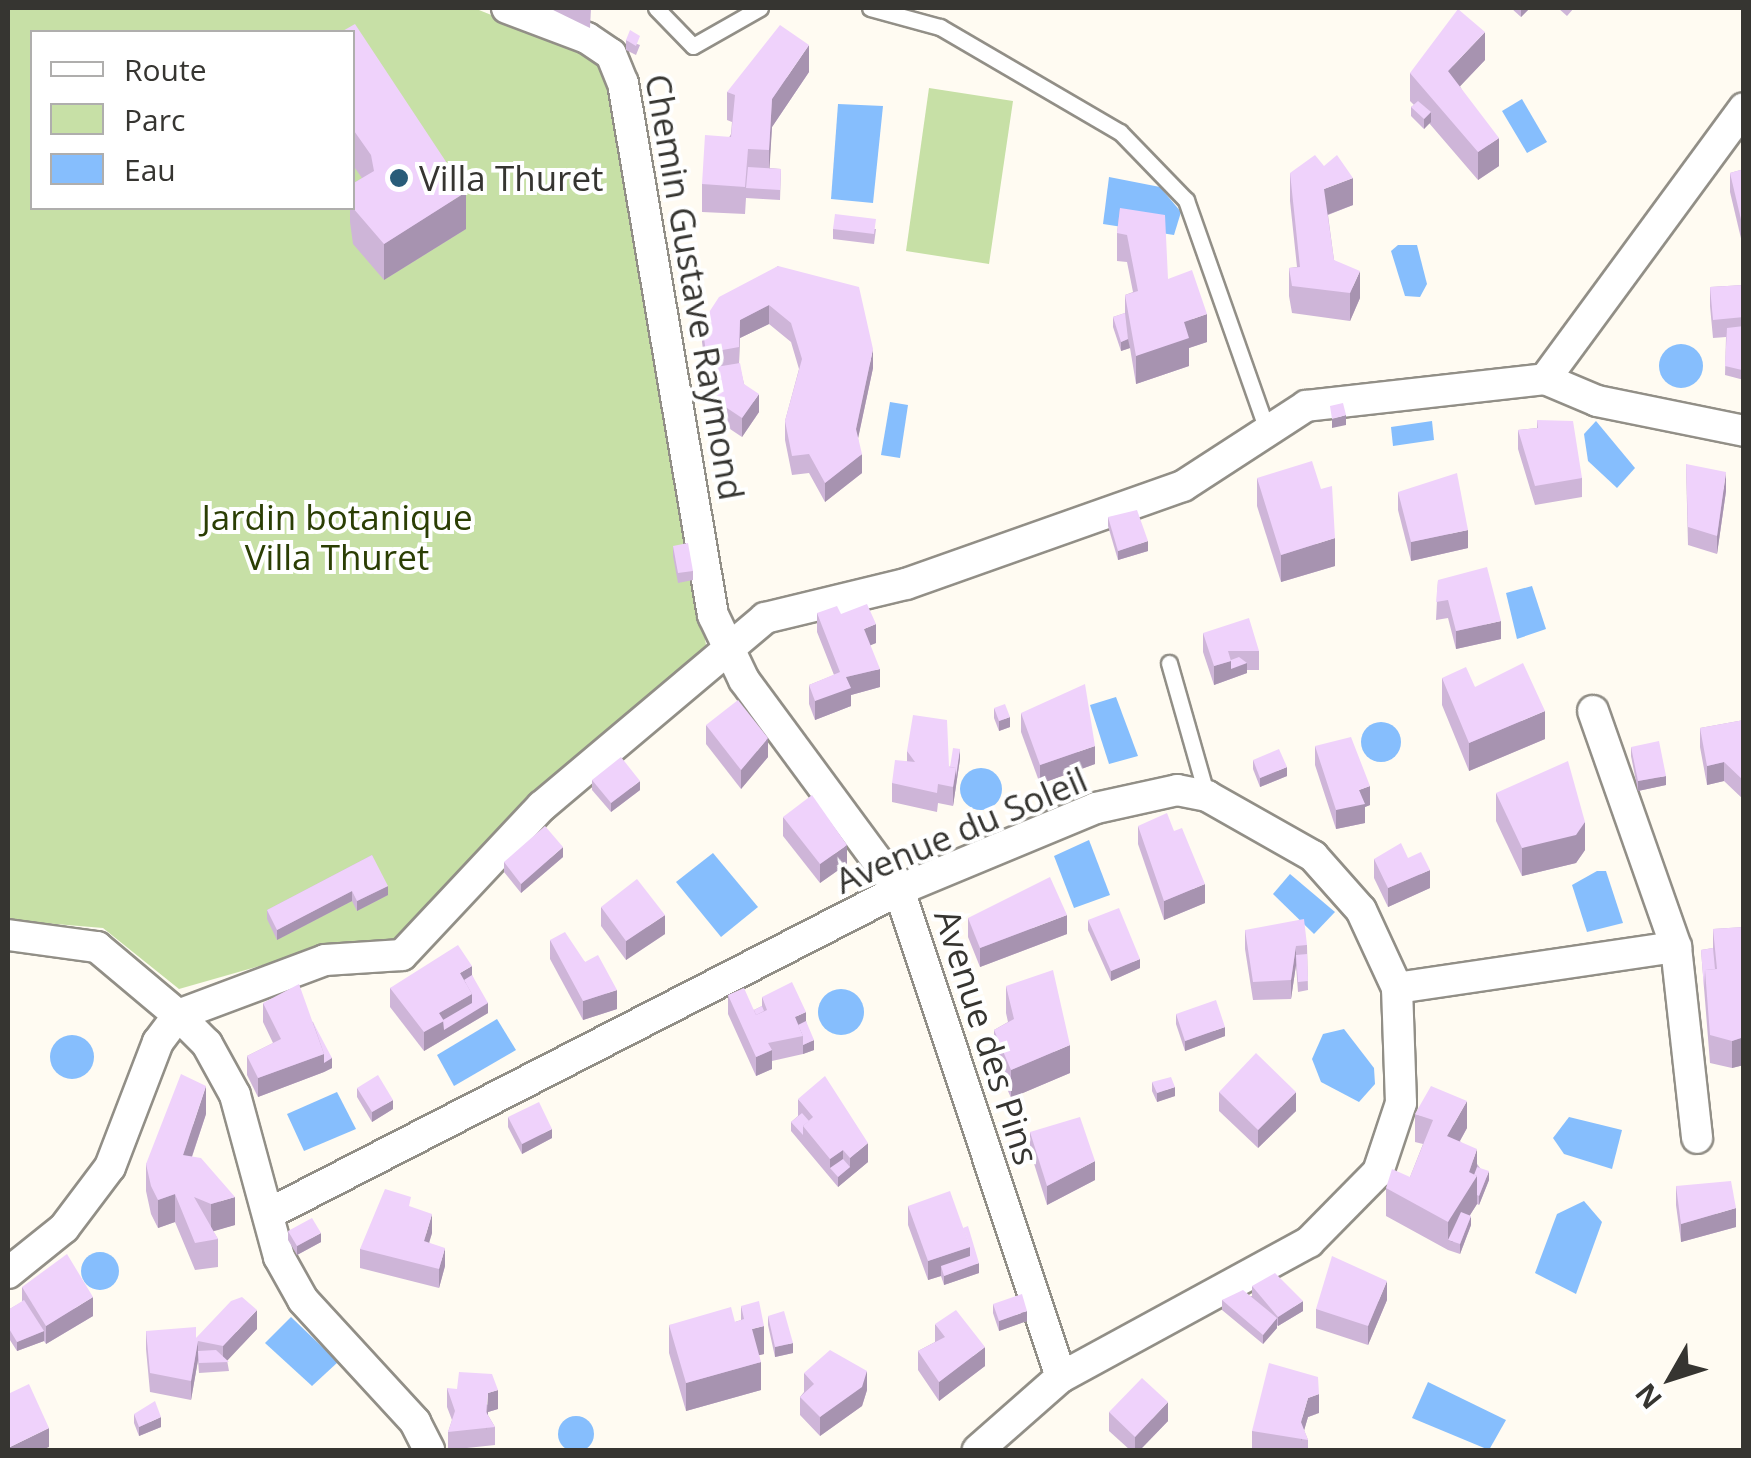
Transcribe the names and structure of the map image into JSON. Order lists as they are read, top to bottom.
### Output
{
  "streets": {
    "street": ["Chemin Gustave Raymond", "Avenue du Soleil", "Avenue des Pins"]
  },
  "crossings": [
    ["Chemin Gustave Raymond", "Avenue des Pins"],
    ["Avenue du Soleil", "Avenue des Pins"]
  ],
  "parks": ["Jardin botanique Villa Thuret"],
  "places": ["Villa Thuret"],
  "legend": ["Route", "Parc", "Eau"],
  "north": "bottom left"
}
